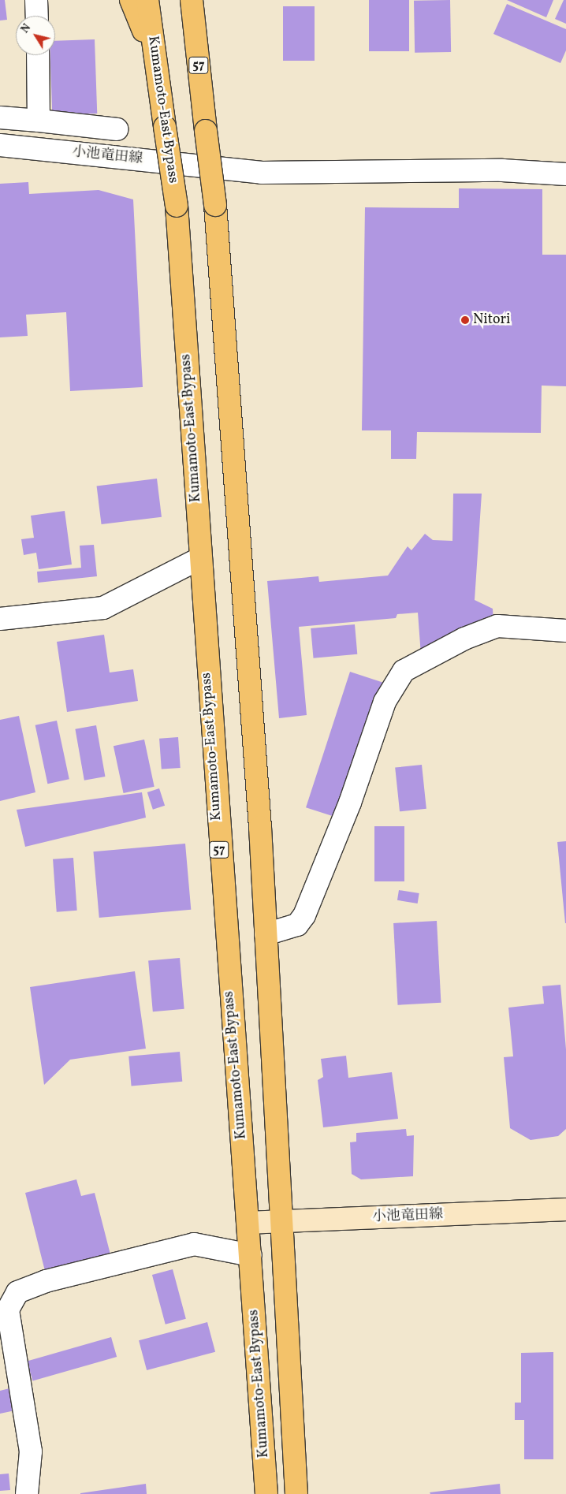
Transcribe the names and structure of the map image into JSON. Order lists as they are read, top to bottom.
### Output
{
  "streets": {
    "highway": ["57", "Kumamoto-East Bypass"],
    "main road": ["小池竜田線"]
  },
  "crossings": [
    ["57", "小池竜田線"],
    ["Kumamoto-East Bypass", "小池竜田線"]
  ],
  "places": ["Nitori"],
  "north": "top left"
}
